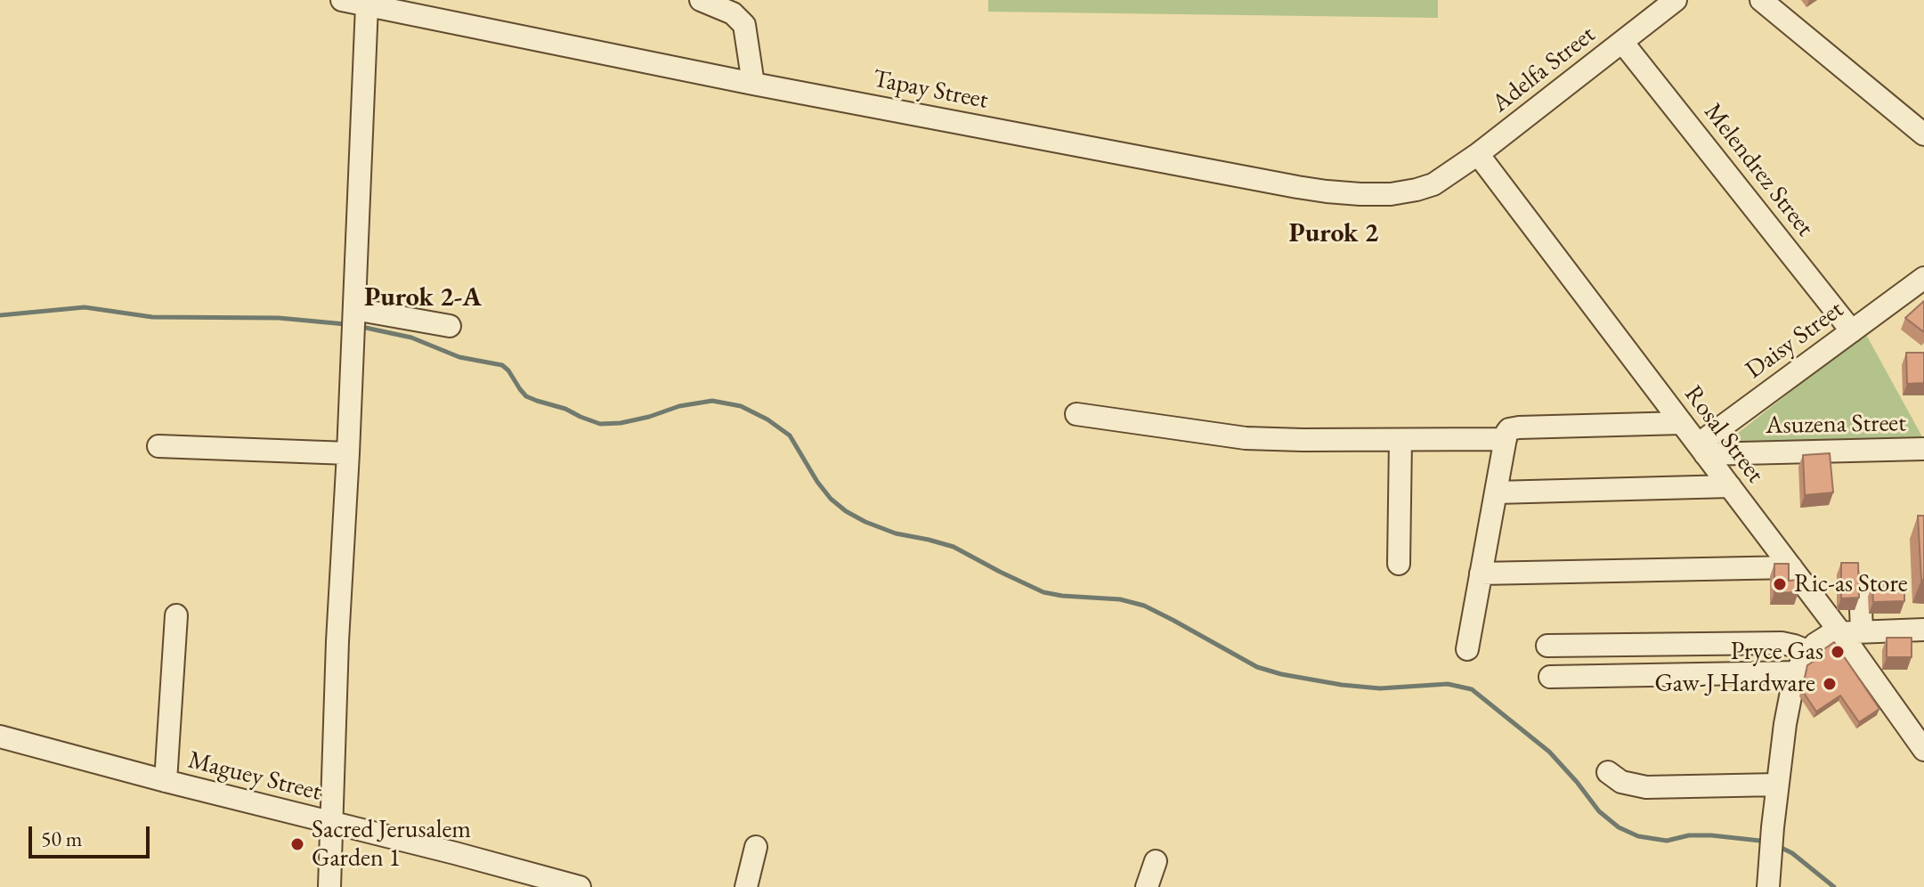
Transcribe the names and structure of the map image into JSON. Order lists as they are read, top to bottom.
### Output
{
  "streets": {
    "street": [
      "Adelfa Street",
      "Tapay Street",
      "Melendrez Street",
      "Daisy Street",
      "Asuzena Street",
      "Rosal Street",
      "Maguey Street"
    ]
  },
  "crossings": [
    ["Adelfa Street", "Tapay Street"],
    ["Adelfa Street", "Melendrez Street"],
    ["Adelfa Street", "Rosal Street"],
    ["Tapay Street", "Rosal Street"],
    ["Melendrez Street", "Daisy Street"],
    ["Daisy Street", "Asuzena Street"],
    ["Daisy Street", "Rosal Street"],
    ["Asuzena Street", "Rosal Street"]
  ],
  "districts": ["Purok 2", "Purok 2-A"],
  "places": [
    "Ric-as Store",
    "Pryce Gas",
    "Gaw-J Hardware",
    "Sacred Jerusalem Garden 1"
  ],
  "scale_bar": "50 m"
}
